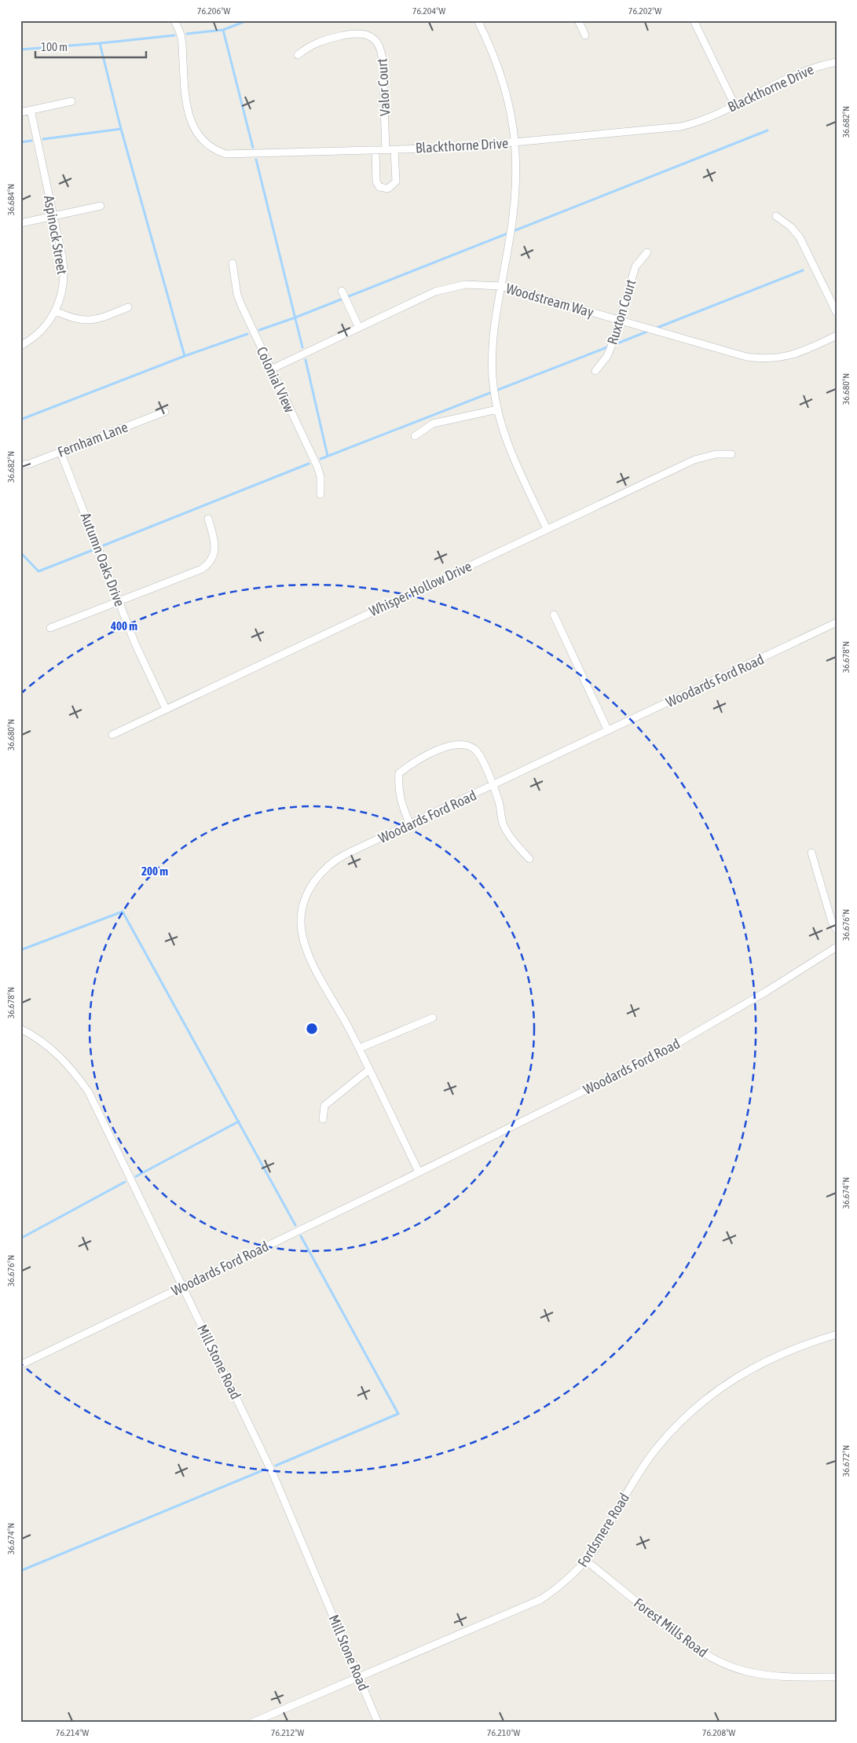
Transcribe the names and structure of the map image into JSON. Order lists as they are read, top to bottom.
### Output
{
  "streets": {
    "street": [
      "Valor Court",
      "Blackthorne Drive",
      "Aspinock Street",
      "Woodstream Way",
      "Ruxton Court",
      "Colonial View",
      "Fernham Lane",
      "Autumn Oaks Drive",
      "Whisper Hollow Drive",
      "Woodards Ford Road",
      "Mill Stone Road",
      "Fordsmere Road",
      "Forest Mills Road"
    ]
  },
  "crossings": [
    ["Valor Court", "Blackthorne Drive"],
    ["Woodstream Way", "Ruxton Court"],
    ["Woodstream Way", "Colonial View"],
    ["Fernham Lane", "Autumn Oaks Drive"],
    ["Autumn Oaks Drive", "Whisper Hollow Drive"],
    ["Woodards Ford Road", "Mill Stone Road"],
    ["Mill Stone Road", "Fordsmere Road"],
    ["Fordsmere Road", "Forest Mills Road"]
  ],
  "scale_bar": "100 m",
  "coordinates": [
    "76.206°W",
    "76.204°W",
    "76.202°W",
    "36.682°N",
    "36.684°N",
    "36.680°N",
    "36.678°N",
    "36.676°N",
    "36.674°N",
    "36.672°N",
    "76.214°W",
    "76.212°W",
    "76.210°W",
    "76.208°W"
  ],
  "rings": ["400 m", "200 m"]
}
